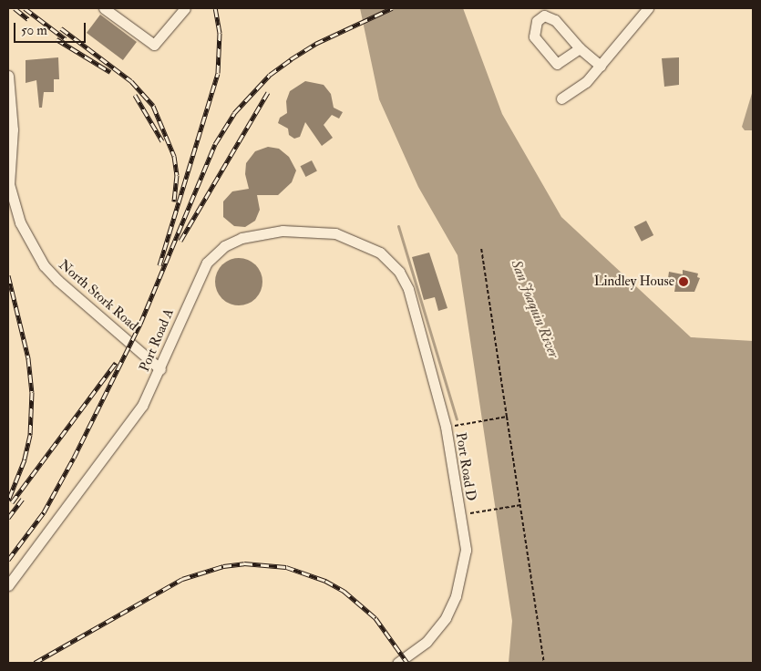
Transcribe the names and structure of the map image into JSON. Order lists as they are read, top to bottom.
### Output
{
  "streets": {
    "street": ["North Stork Road", "Port Road A", "Port Road D"]
  },
  "crossings": [
    ["North Stork Road", "Port Road A"],
    ["Port Road A", "Port Road D"]
  ],
  "water": ["San Joaquin River"],
  "places": ["Lindley House"],
  "scale_bar": "50 m"
}
